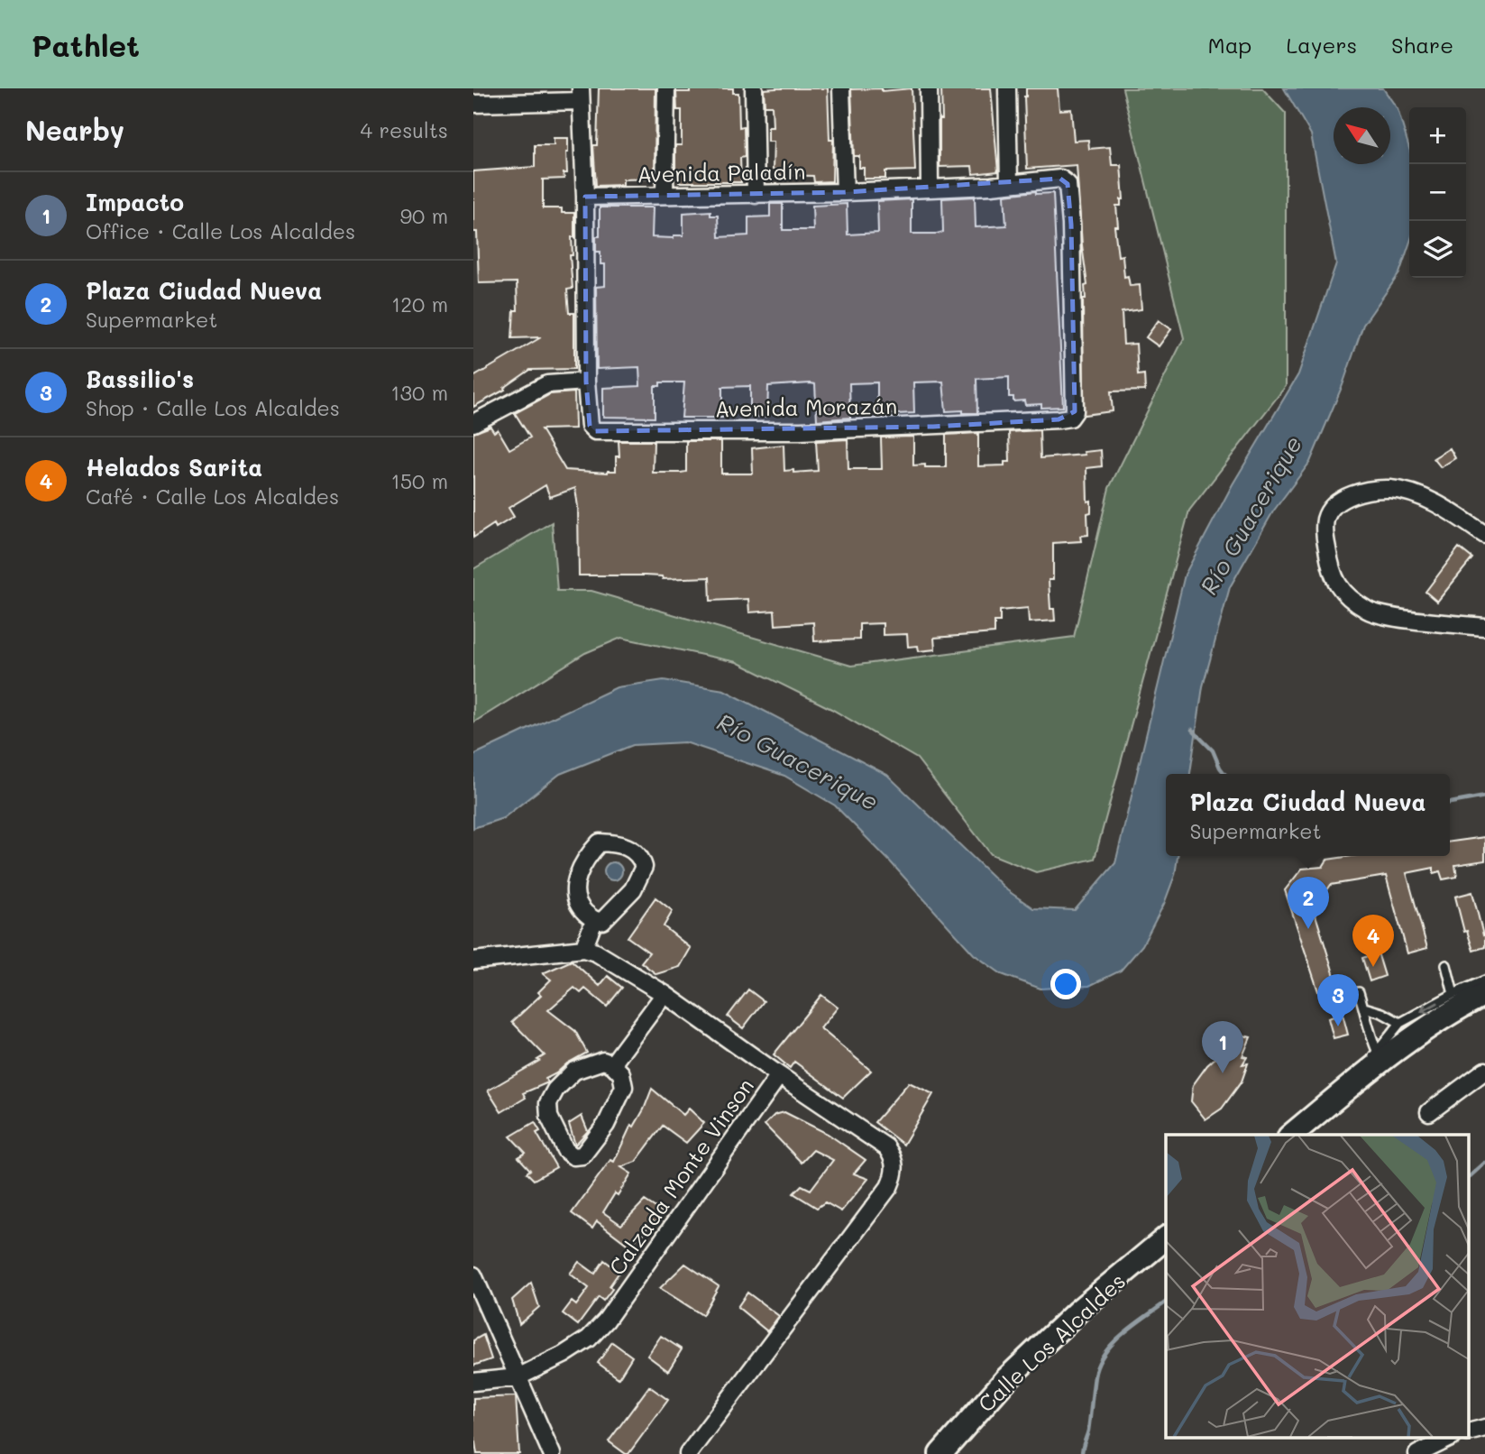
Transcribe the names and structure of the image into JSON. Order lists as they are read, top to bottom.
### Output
{
  "streets": {
    "main road": ["Calle Los Alcaldes"],
    "street": ["Avenida Paladín", "Avenida Morazán", "Calzada Monte Vinson"]
  },
  "crossings": [
    ["Avenida Paladín", "Avenida Morazán"]
  ],
  "water": ["Río Guacerique"],
  "north": "top left",
  "page": {
    "header": "Pathlet",
    "nav": ["Map", "Layers", "Share"],
    "heading": ["Nearby", "4 results"],
    "map_buttons": ["+", "−"],
    "list": [
      {
        "mark": "1",
        "name": "Impacto",
        "note": "Office · Calle Los Alcaldes",
        "value": "90 m"
      },
      {
        "mark": "2",
        "name": "Plaza Ciudad Nueva",
        "note": "Supermarket",
        "value": "120 m"
      },
      {
        "mark": "3",
        "name": "Bassilio's",
        "note": "Shop · Calle Los Alcaldes",
        "value": "130 m"
      },
      {
        "mark": "4",
        "name": "Helados Sarita",
        "note": "Café · Calle Los Alcaldes",
        "value": "150 m"
      }
    ],
    "popup": ["Plaza Ciudad Nueva", "Supermarket"],
    "pins": [
      "2",
      "4",
      "3",
      "1"
    ]
  }
}
